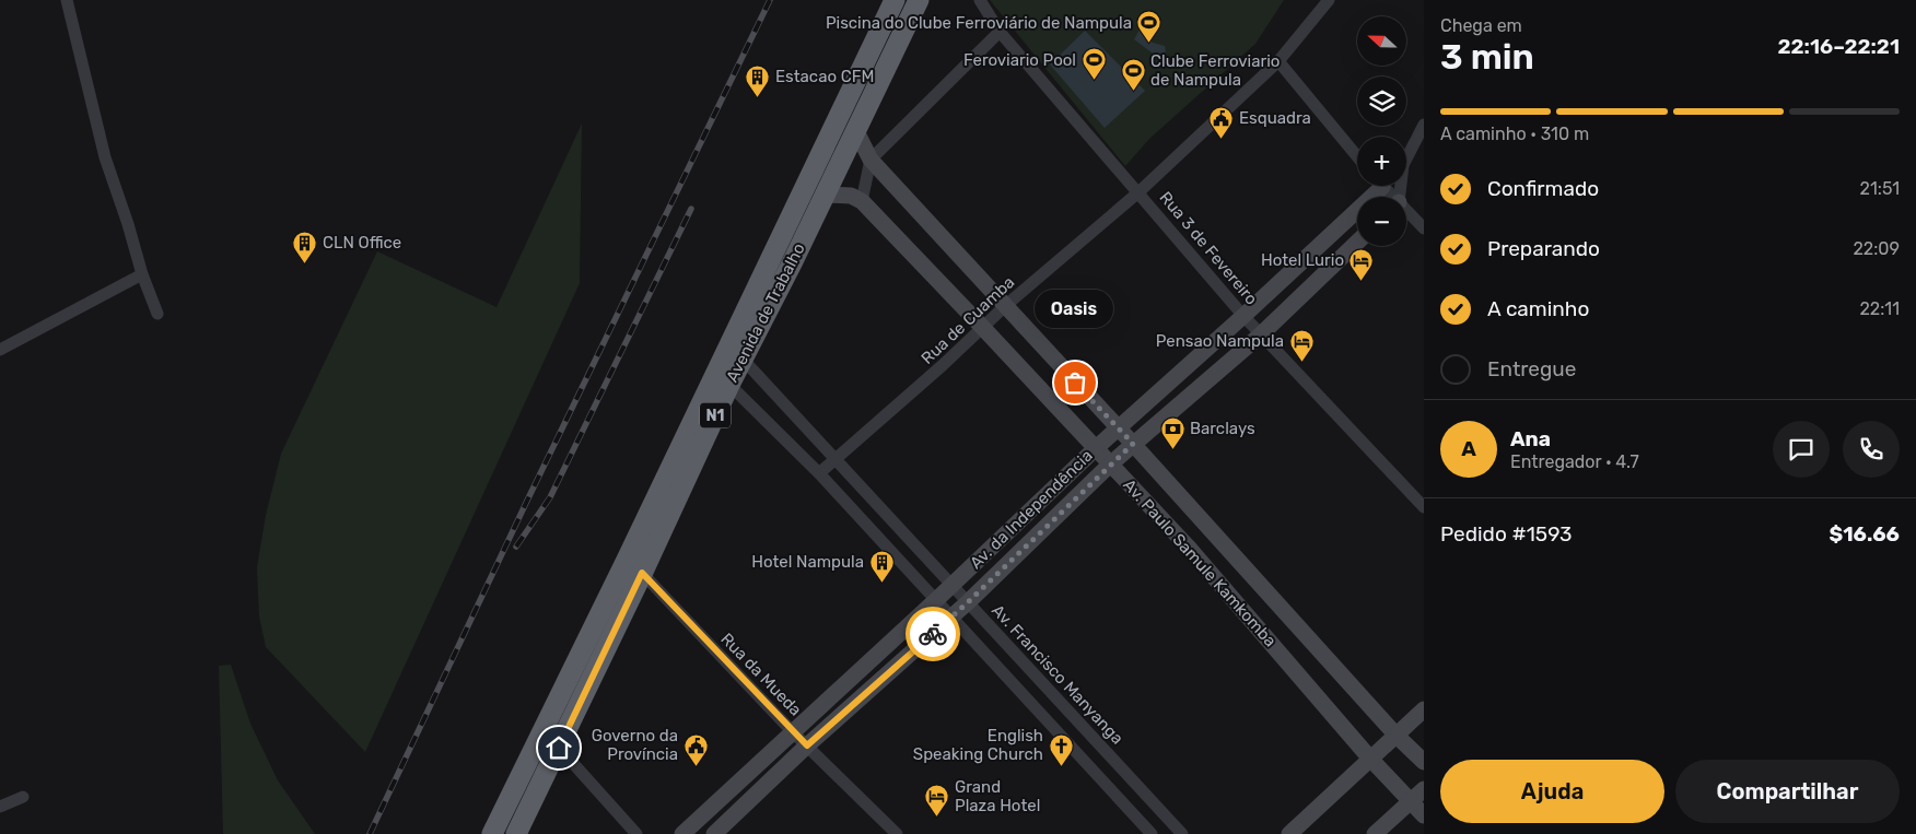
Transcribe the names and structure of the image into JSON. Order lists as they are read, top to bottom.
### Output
{
  "streets": {
    "highway": ["Avenida de Trabalho", "N1"],
    "main road": ["Av. da Independência", "Av. Paulo Samule Kamkomba"],
    "street": [
      "Rua 3 de Fevereiro",
      "Rua de Cuamba",
      "Rua da Mueda",
      "Av. Francisco Manyanga"
    ]
  },
  "crossings": [
    ["Rua 3 de Fevereiro", "Rua de Cuamba"],
    ["Rua 3 de Fevereiro", "Av. da Independência"],
    ["Avenida de Trabalho", "Av. Paulo Samule Kamkomba"],
    ["Avenida de Trabalho", "Rua da Mueda"],
    ["Avenida de Trabalho", "Av. Francisco Manyanga"],
    ["Rua de Cuamba", "Av. Paulo Samule Kamkomba"],
    ["Rua de Cuamba", "Av. Francisco Manyanga"],
    ["Av. da Independência", "Av. Paulo Samule Kamkomba"],
    ["Av. da Independência", "Rua da Mueda"],
    ["Av. da Independência", "Av. Francisco Manyanga"]
  ],
  "places": {
    "sports": ["Piscina do Clube Ferroviário de Nampula", "Feroviario Pool", "Clube Ferroviario de Nampula"],
    "building": ["Estacao CFM", "CLN Office", "Hotel Nampula"],
    "public building": ["Esquadra", "Governo da Província"],
    "hotel": ["Hotel Lurio", "Pensao Nampula", "Grand Plaza Hotel"],
    "other": ["Oasis"],
    "bank": ["Barclays"],
    "church": ["English Speaking Church"]
  },
  "north": "left",
  "page": {
    "heading": ["3 min", "Chega em", "22:16–22:21"],
    "panel": [
      "Ana",
      "Entregador · 4.7",
      "Pedido #1593",
      "$16.66"
    ],
    "map_buttons": ["+", "−"],
    "bar": "A caminho · 310 m",
    "list": [
      ["Confirmado", "21:51"],
      ["Preparando", "22:09"],
      ["A caminho", "22:11"],
      "Entregue"
    ],
    "bubble": "Oasis",
    "round": "A",
    "buttons": ["Ajuda", "Compartilhar"]
  }
}
